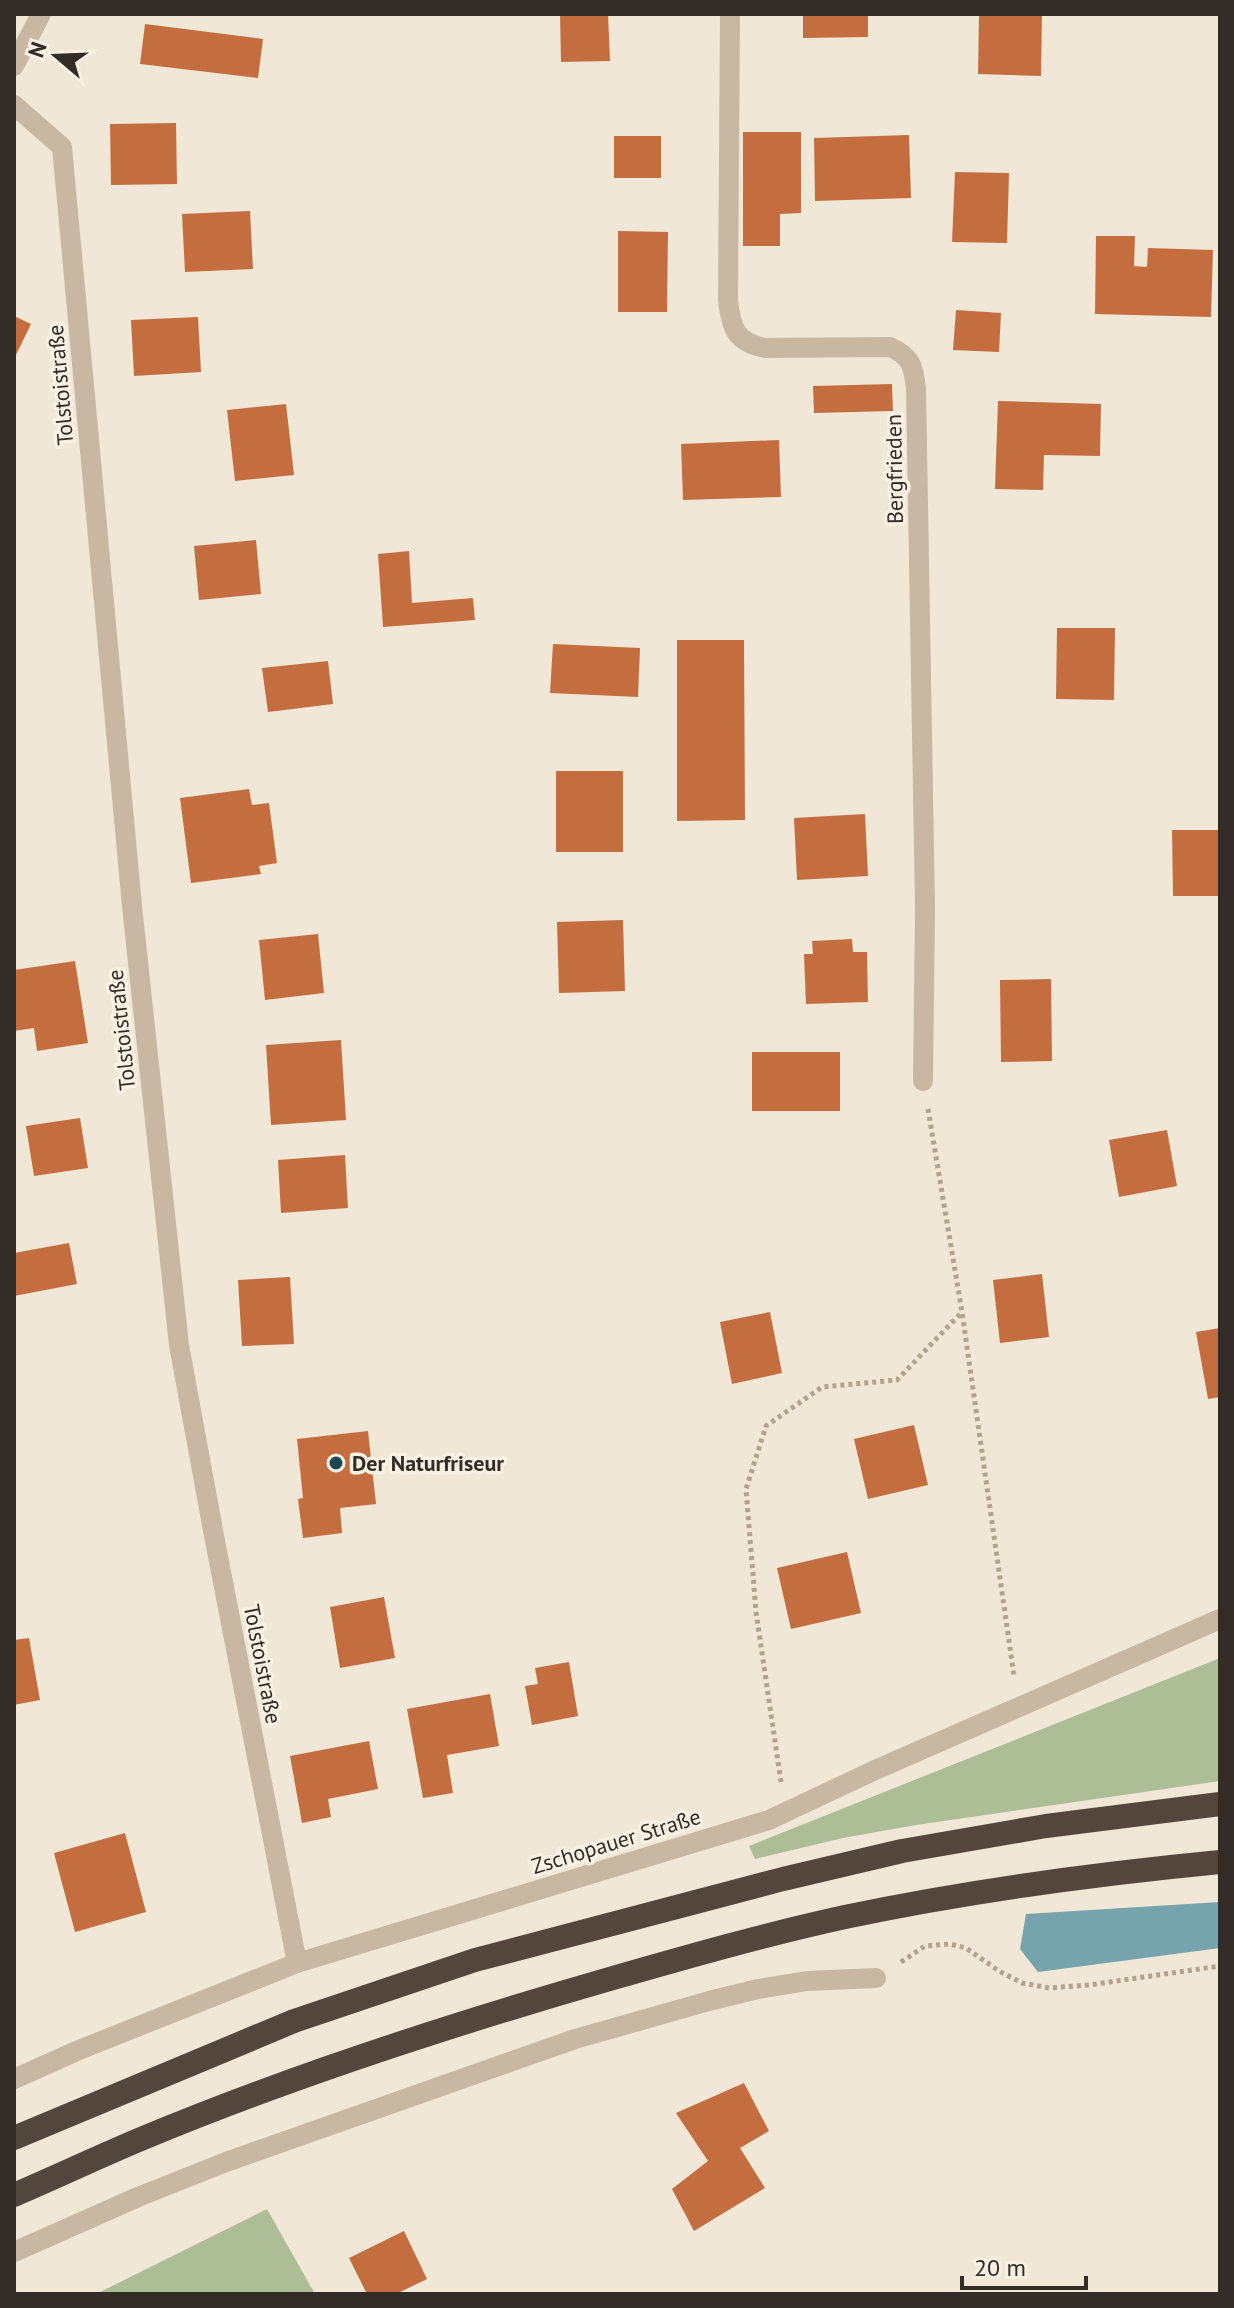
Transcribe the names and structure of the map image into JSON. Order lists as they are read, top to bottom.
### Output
{
  "streets": {
    "street": ["Tolstoistraße", "Bergfrieden", "Zschopauer Straße"]
  },
  "crossings": [
    ["Tolstoistraße", "Zschopauer Straße"]
  ],
  "places": ["Der Naturfriseur"],
  "scale_bar": "20 m",
  "north": "left"
}
